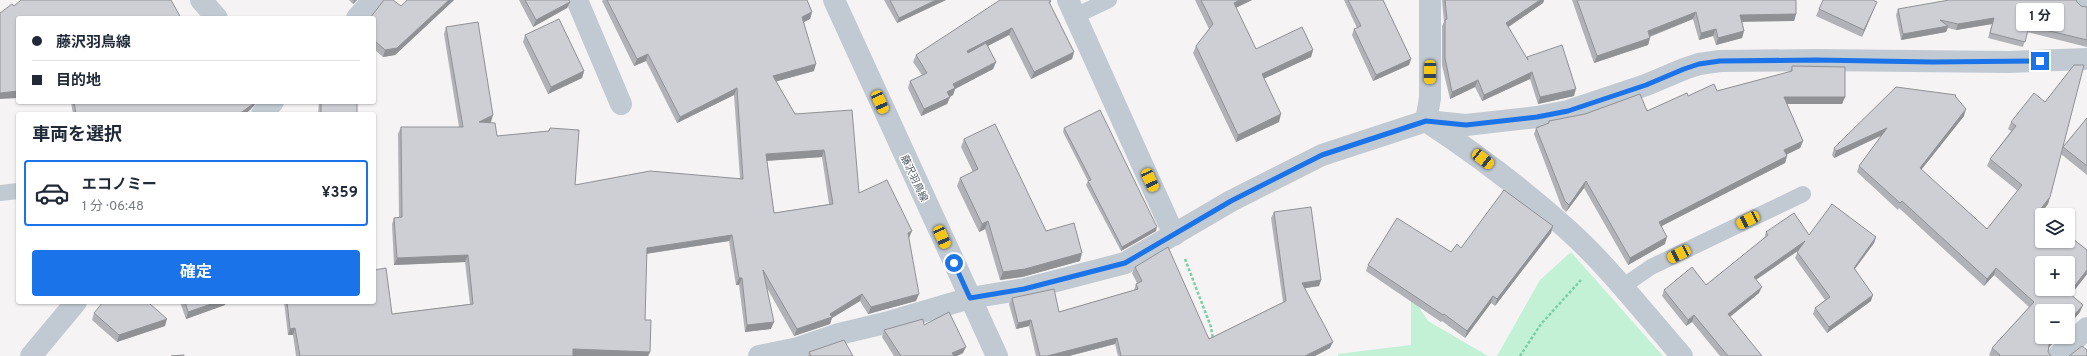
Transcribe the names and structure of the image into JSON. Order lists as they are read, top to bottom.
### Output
{
  "streets": {
    "street": ["藤沢羽鳥線"]
  },
  "page": {
    "bubble": "1 分",
    "banner": ["藤沢羽鳥線", "目的地"],
    "heading": "車両を選択",
    "list": [
      {
        "name": "エコノミー",
        "note": "1 分 · 06:48",
        "value": "¥359"
      }
    ],
    "map_buttons": ["+", "−"],
    "buttons": "確定"
  }
}
